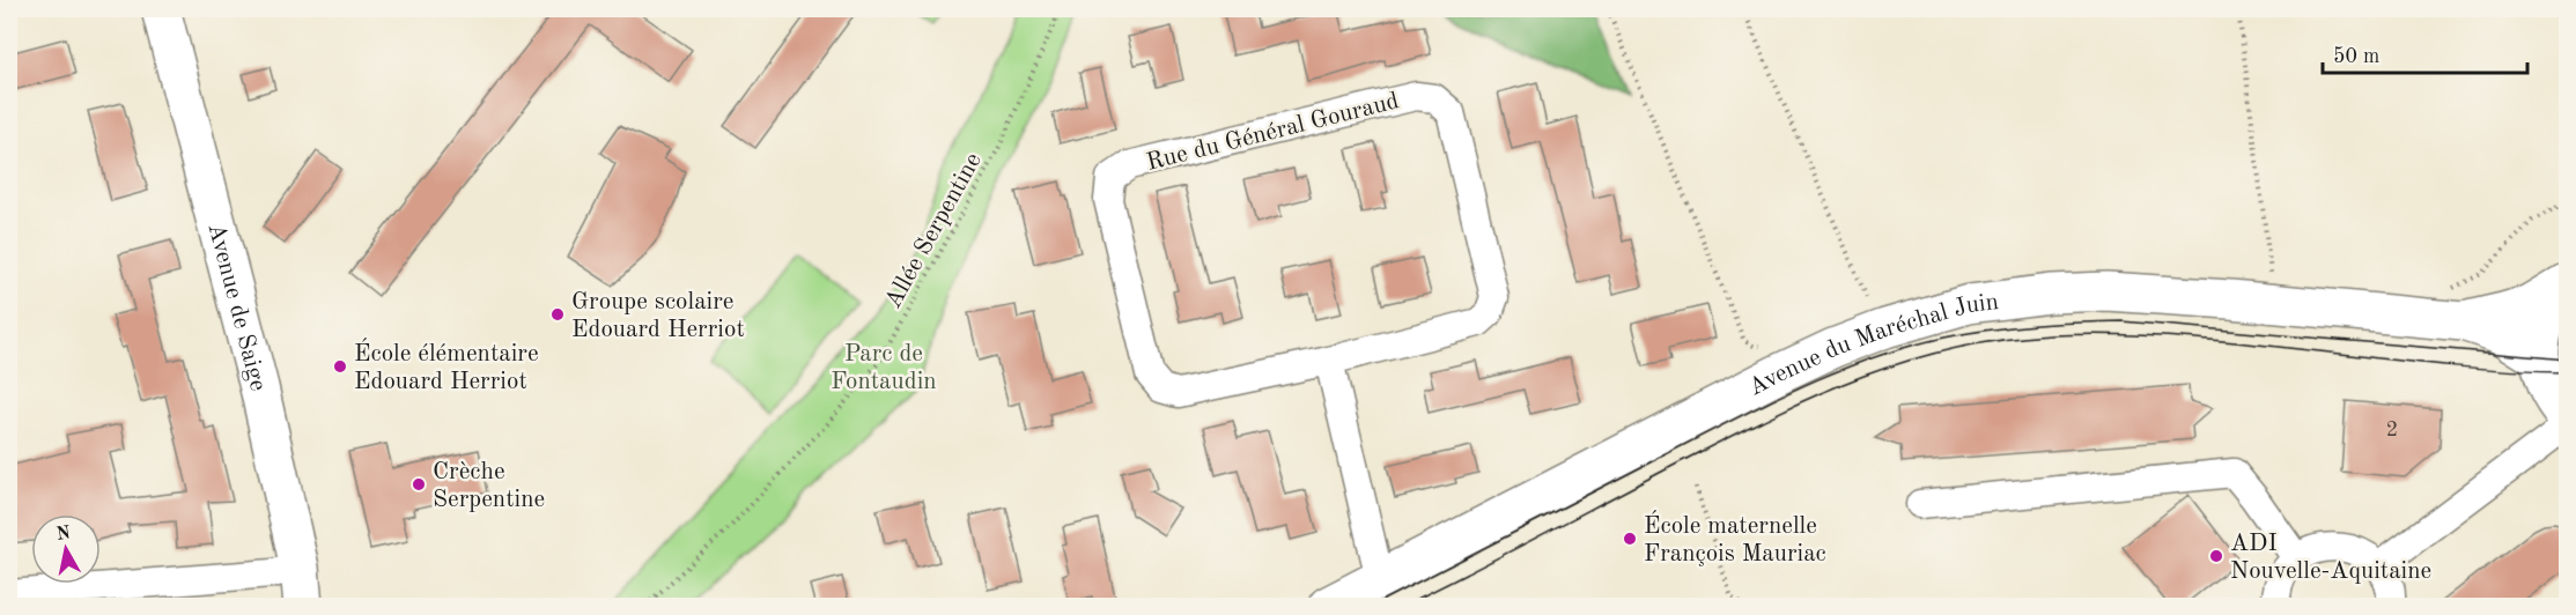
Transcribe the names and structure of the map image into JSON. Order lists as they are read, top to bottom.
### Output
{
  "streets": {
    "main road": ["Avenue de Saige", "Avenue du Maréchal Juin"],
    "street": ["Rue du Général Gouraud"],
    "path": ["Allée Serpentine"]
  },
  "parks": ["Parc de Fontaudin"],
  "places": [
    "Groupe scolaire Edouard Herriot",
    "École élémentaire Edouard Herriot",
    "Crèche Serpentine",
    "École maternelle François Mauriac",
    "ADI Nouvelle-Aquitaine"
  ],
  "house_numbers": ["2"],
  "scale_bar": "50 m",
  "north": "top"
}
